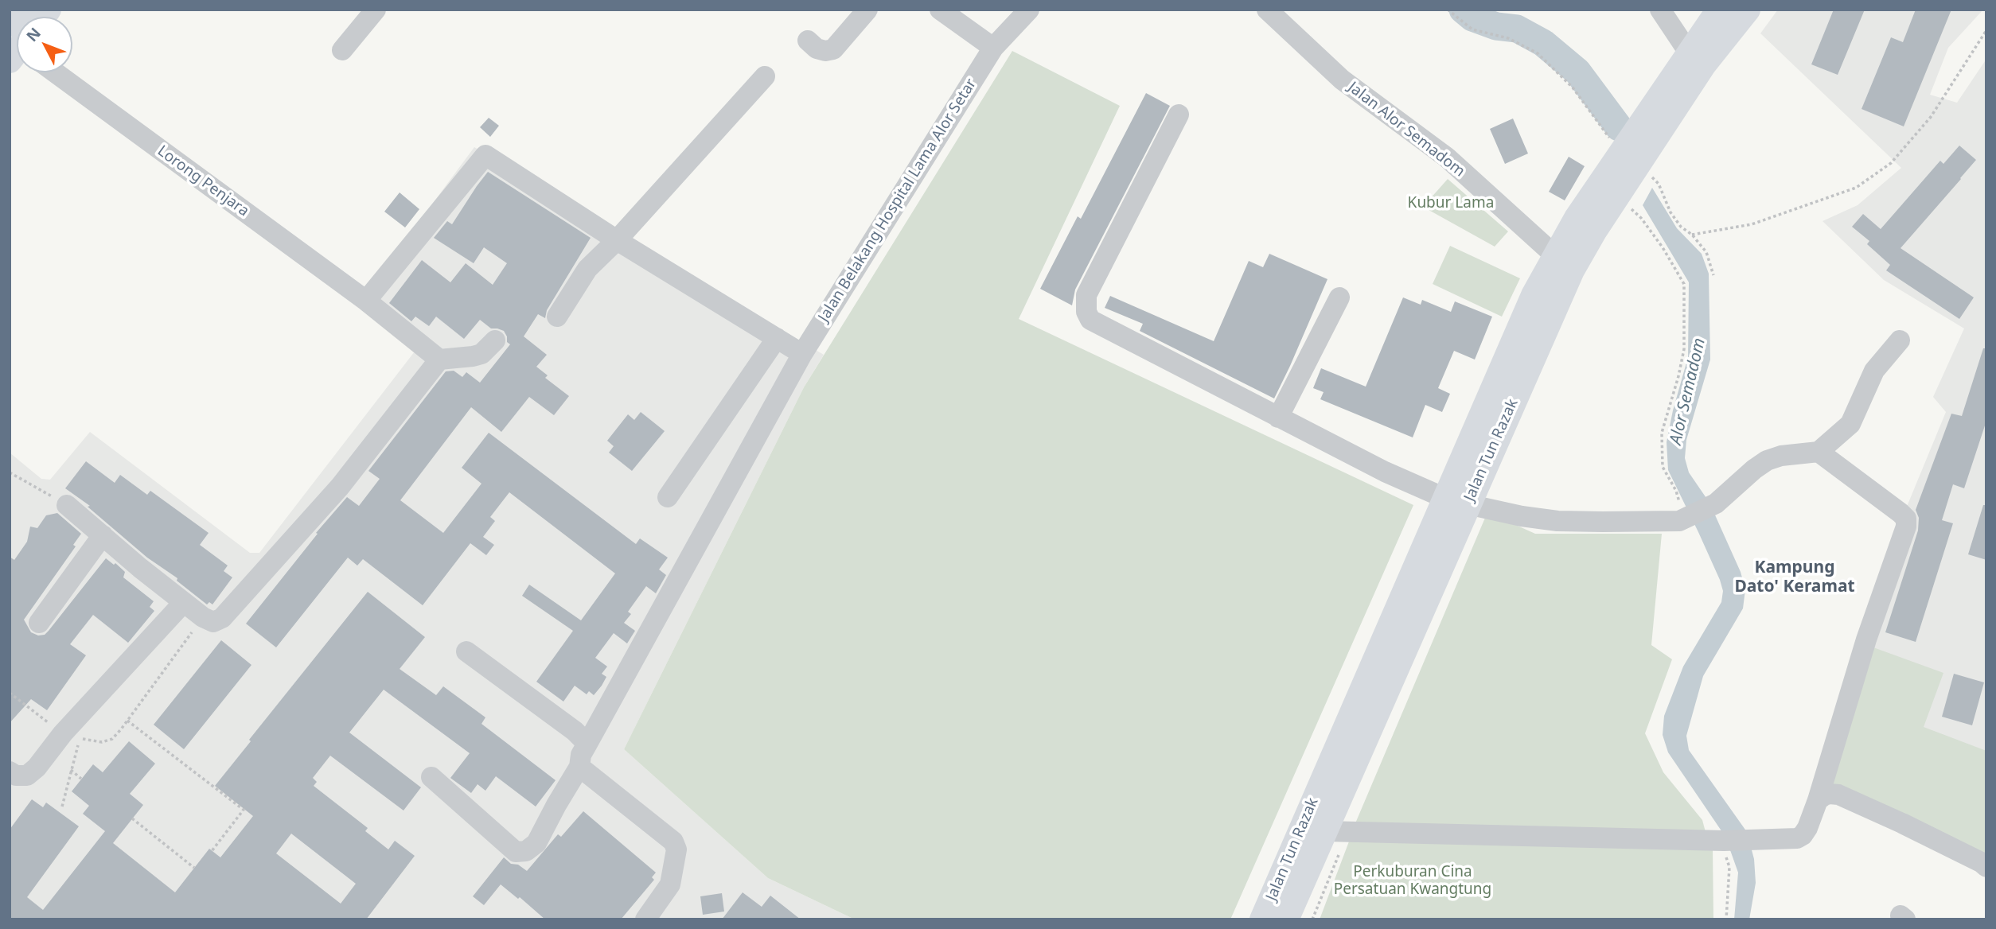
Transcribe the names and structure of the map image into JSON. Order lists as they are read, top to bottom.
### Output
{
  "streets": {
    "main road": ["Jalan Tun Razak"],
    "street": ["Jalan Alor Semadom", "Lorong Penjara", "Jalan Belakang Hospital Lama Alor Setar"]
  },
  "crossings": [
    ["Jalan Alor Semadom", "Jalan Tun Razak"]
  ],
  "districts": ["Kampung Dato' Keramat"],
  "water": ["Alor Semadom"],
  "parks": ["Kubur Lama", "Perkuburan Cina Persatuan Kwangtung"],
  "north": "top left"
}
